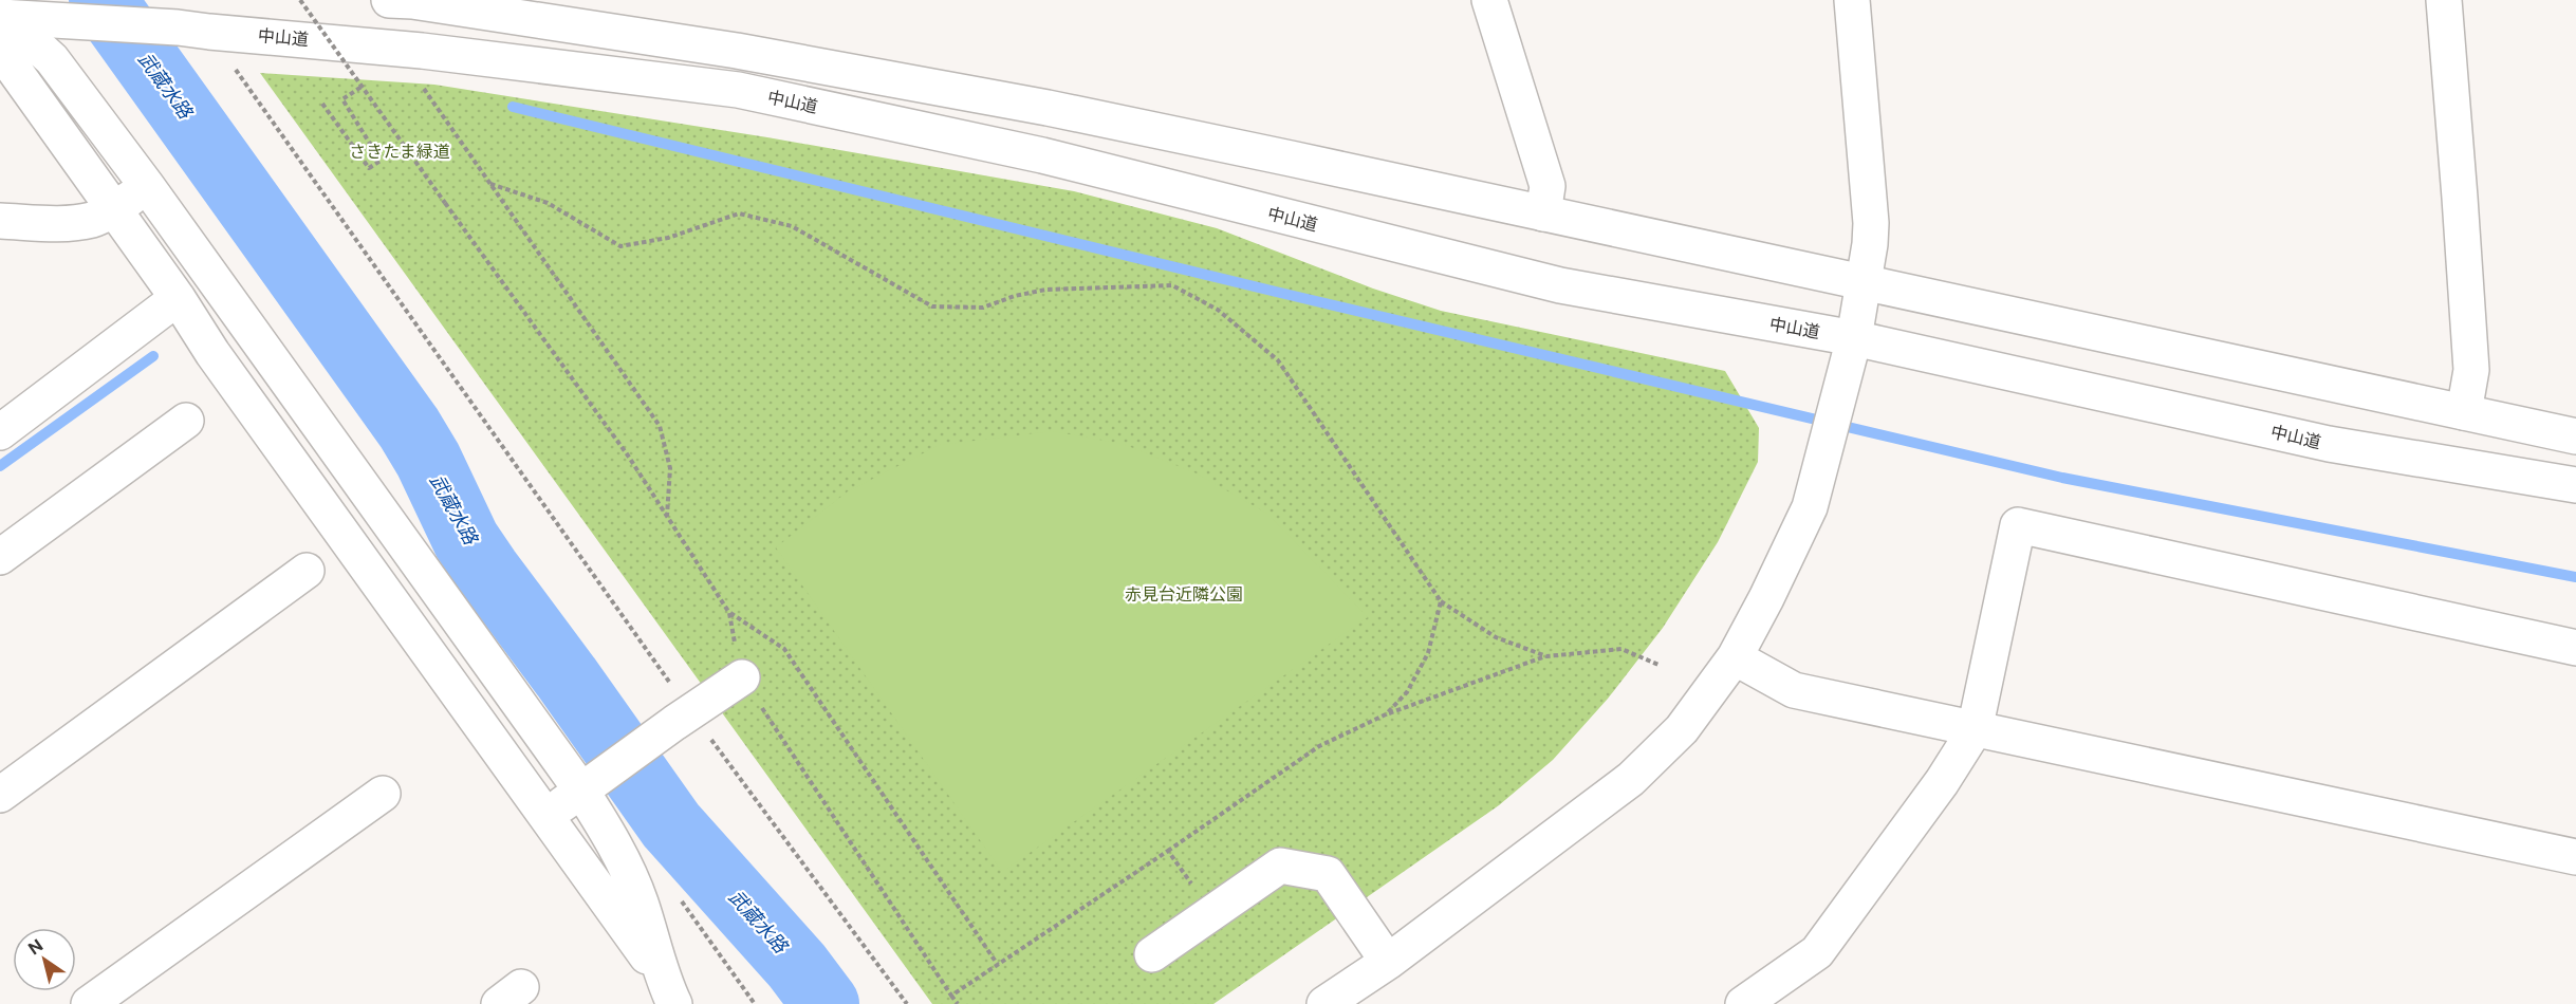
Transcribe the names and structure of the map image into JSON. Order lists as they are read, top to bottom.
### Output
{
  "streets": {
    "main road": ["中山道"]
  },
  "water": ["武蔵水路"],
  "parks": ["さきたま緑道", "赤見台近隣公園"],
  "north": "top left"
}
